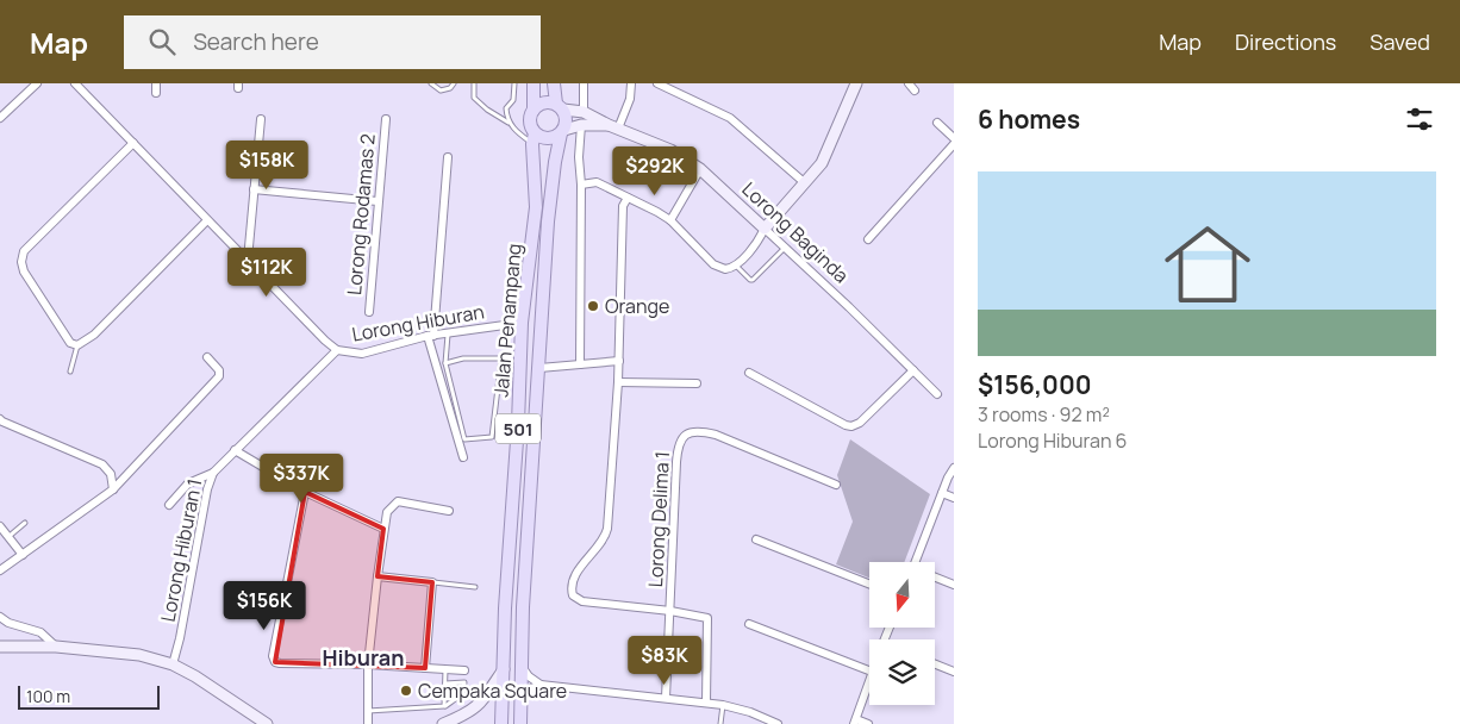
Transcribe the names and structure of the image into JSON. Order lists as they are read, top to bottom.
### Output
{
  "streets": {
    "main road": ["Jalan Penampang", "501"],
    "street": [
      "Lorong Rodamas 2",
      "Lorong Baginda",
      "Lorong Hiburan",
      "Lorong Delima 1",
      "Lorong Hiburan 1"
    ]
  },
  "crossings": [
    ["Lorong Baginda", "Jalan Penampang"],
    ["Jalan Penampang", "Lorong Hiburan"],
    ["Lorong Hiburan", "Lorong Hiburan 1"]
  ],
  "districts": ["Hiburan"],
  "places": ["Orange", "Cempaka Square"],
  "scale_bar": "100 m",
  "north": "bottom",
  "page": {
    "header": "Map",
    "search": "Search here",
    "nav": ["Map", "Directions", "Saved"],
    "heading": "6 homes",
    "price": [
      "$158K",
      "$292K",
      "$112K",
      "$337K",
      "$156K",
      "$83K"
    ],
    "list": [
      {
        "name": "$156,000",
        "note": "3 rooms · 92 m² · Lorong Hiburan 6"
      }
    ],
    "scale": "100 m"
  }
}
